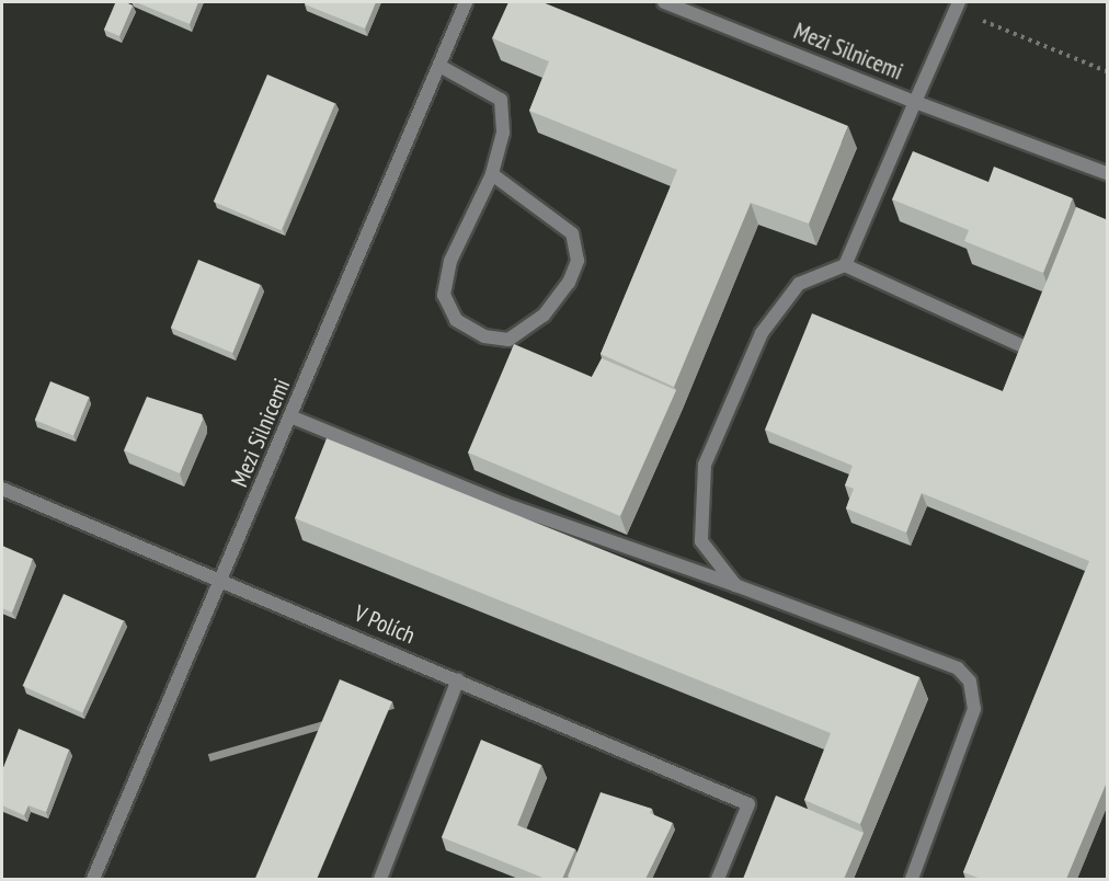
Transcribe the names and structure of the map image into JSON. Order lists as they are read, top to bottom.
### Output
{
  "streets": {
    "street": ["Mezi Silnicemi", "V Polích"]
  },
  "crossings": [
    ["Mezi Silnicemi", "V Polích"]
  ]
}
